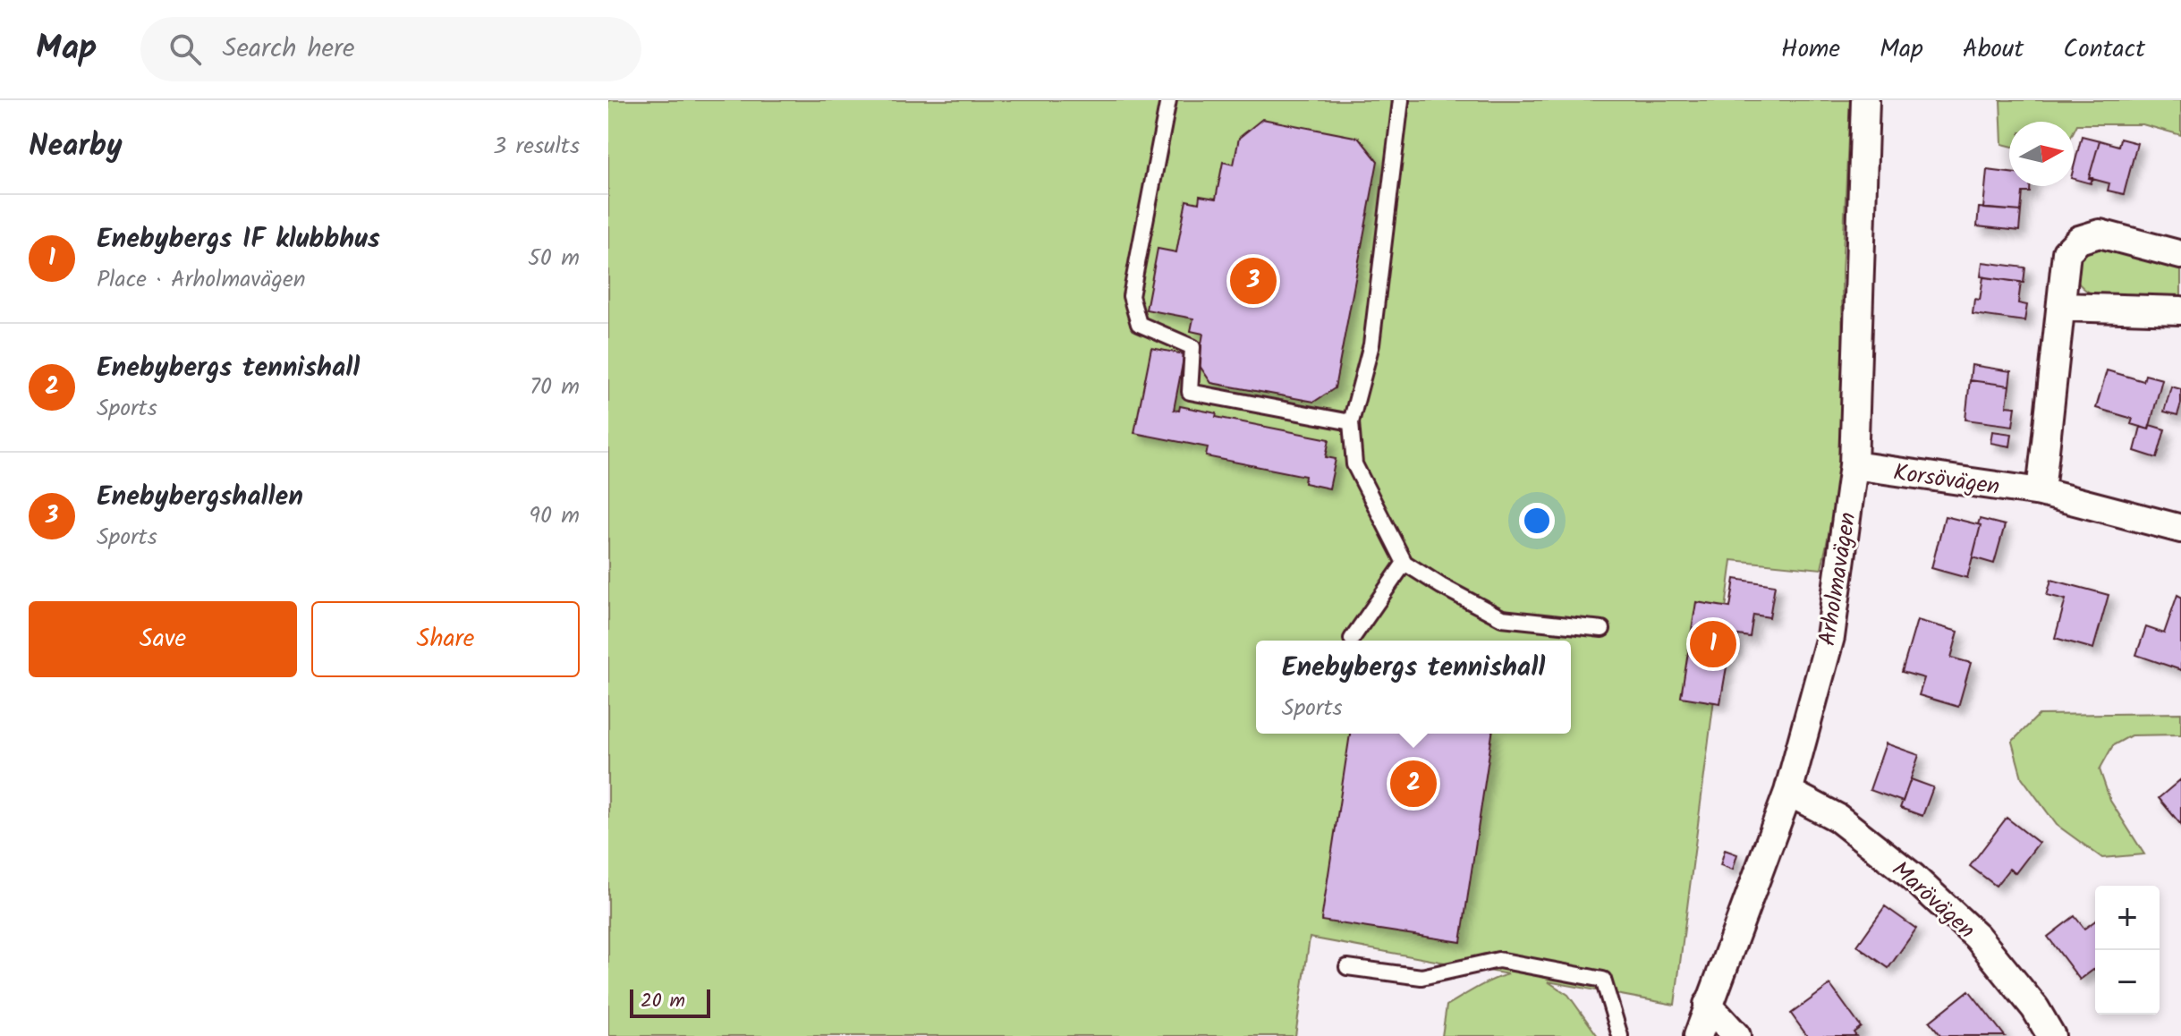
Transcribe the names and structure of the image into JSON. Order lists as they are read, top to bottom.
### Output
{
  "streets": {
    "street": ["Korsövägen", "Arholmavägen", "Marövägen"]
  },
  "crossings": [
    ["Korsövägen", "Arholmavägen"],
    ["Arholmavägen", "Marövägen"]
  ],
  "scale_bar": "20 m",
  "north": "right",
  "page": {
    "header": "Map",
    "search": "Search here",
    "nav": [
      "Home",
      "Map",
      "About",
      "Contact"
    ],
    "heading": ["Nearby", "3 results"],
    "list": [
      {
        "mark": "1",
        "name": "Enebybergs IF klubbhus",
        "note": "Place · Arholmavägen",
        "value": "50 m"
      },
      {
        "mark": "2",
        "name": "Enebybergs tennishall",
        "note": "Sports",
        "value": "70 m"
      },
      {
        "mark": "3",
        "name": "Enebybergshallen",
        "note": "Sports",
        "value": "90 m"
      }
    ],
    "pins": ["3", "1", "2"],
    "buttons": ["Save", "Share"],
    "popup": ["Enebybergs tennishall", "Sports"],
    "map_buttons": ["+", "−"],
    "scale": "20 m"
  }
}
